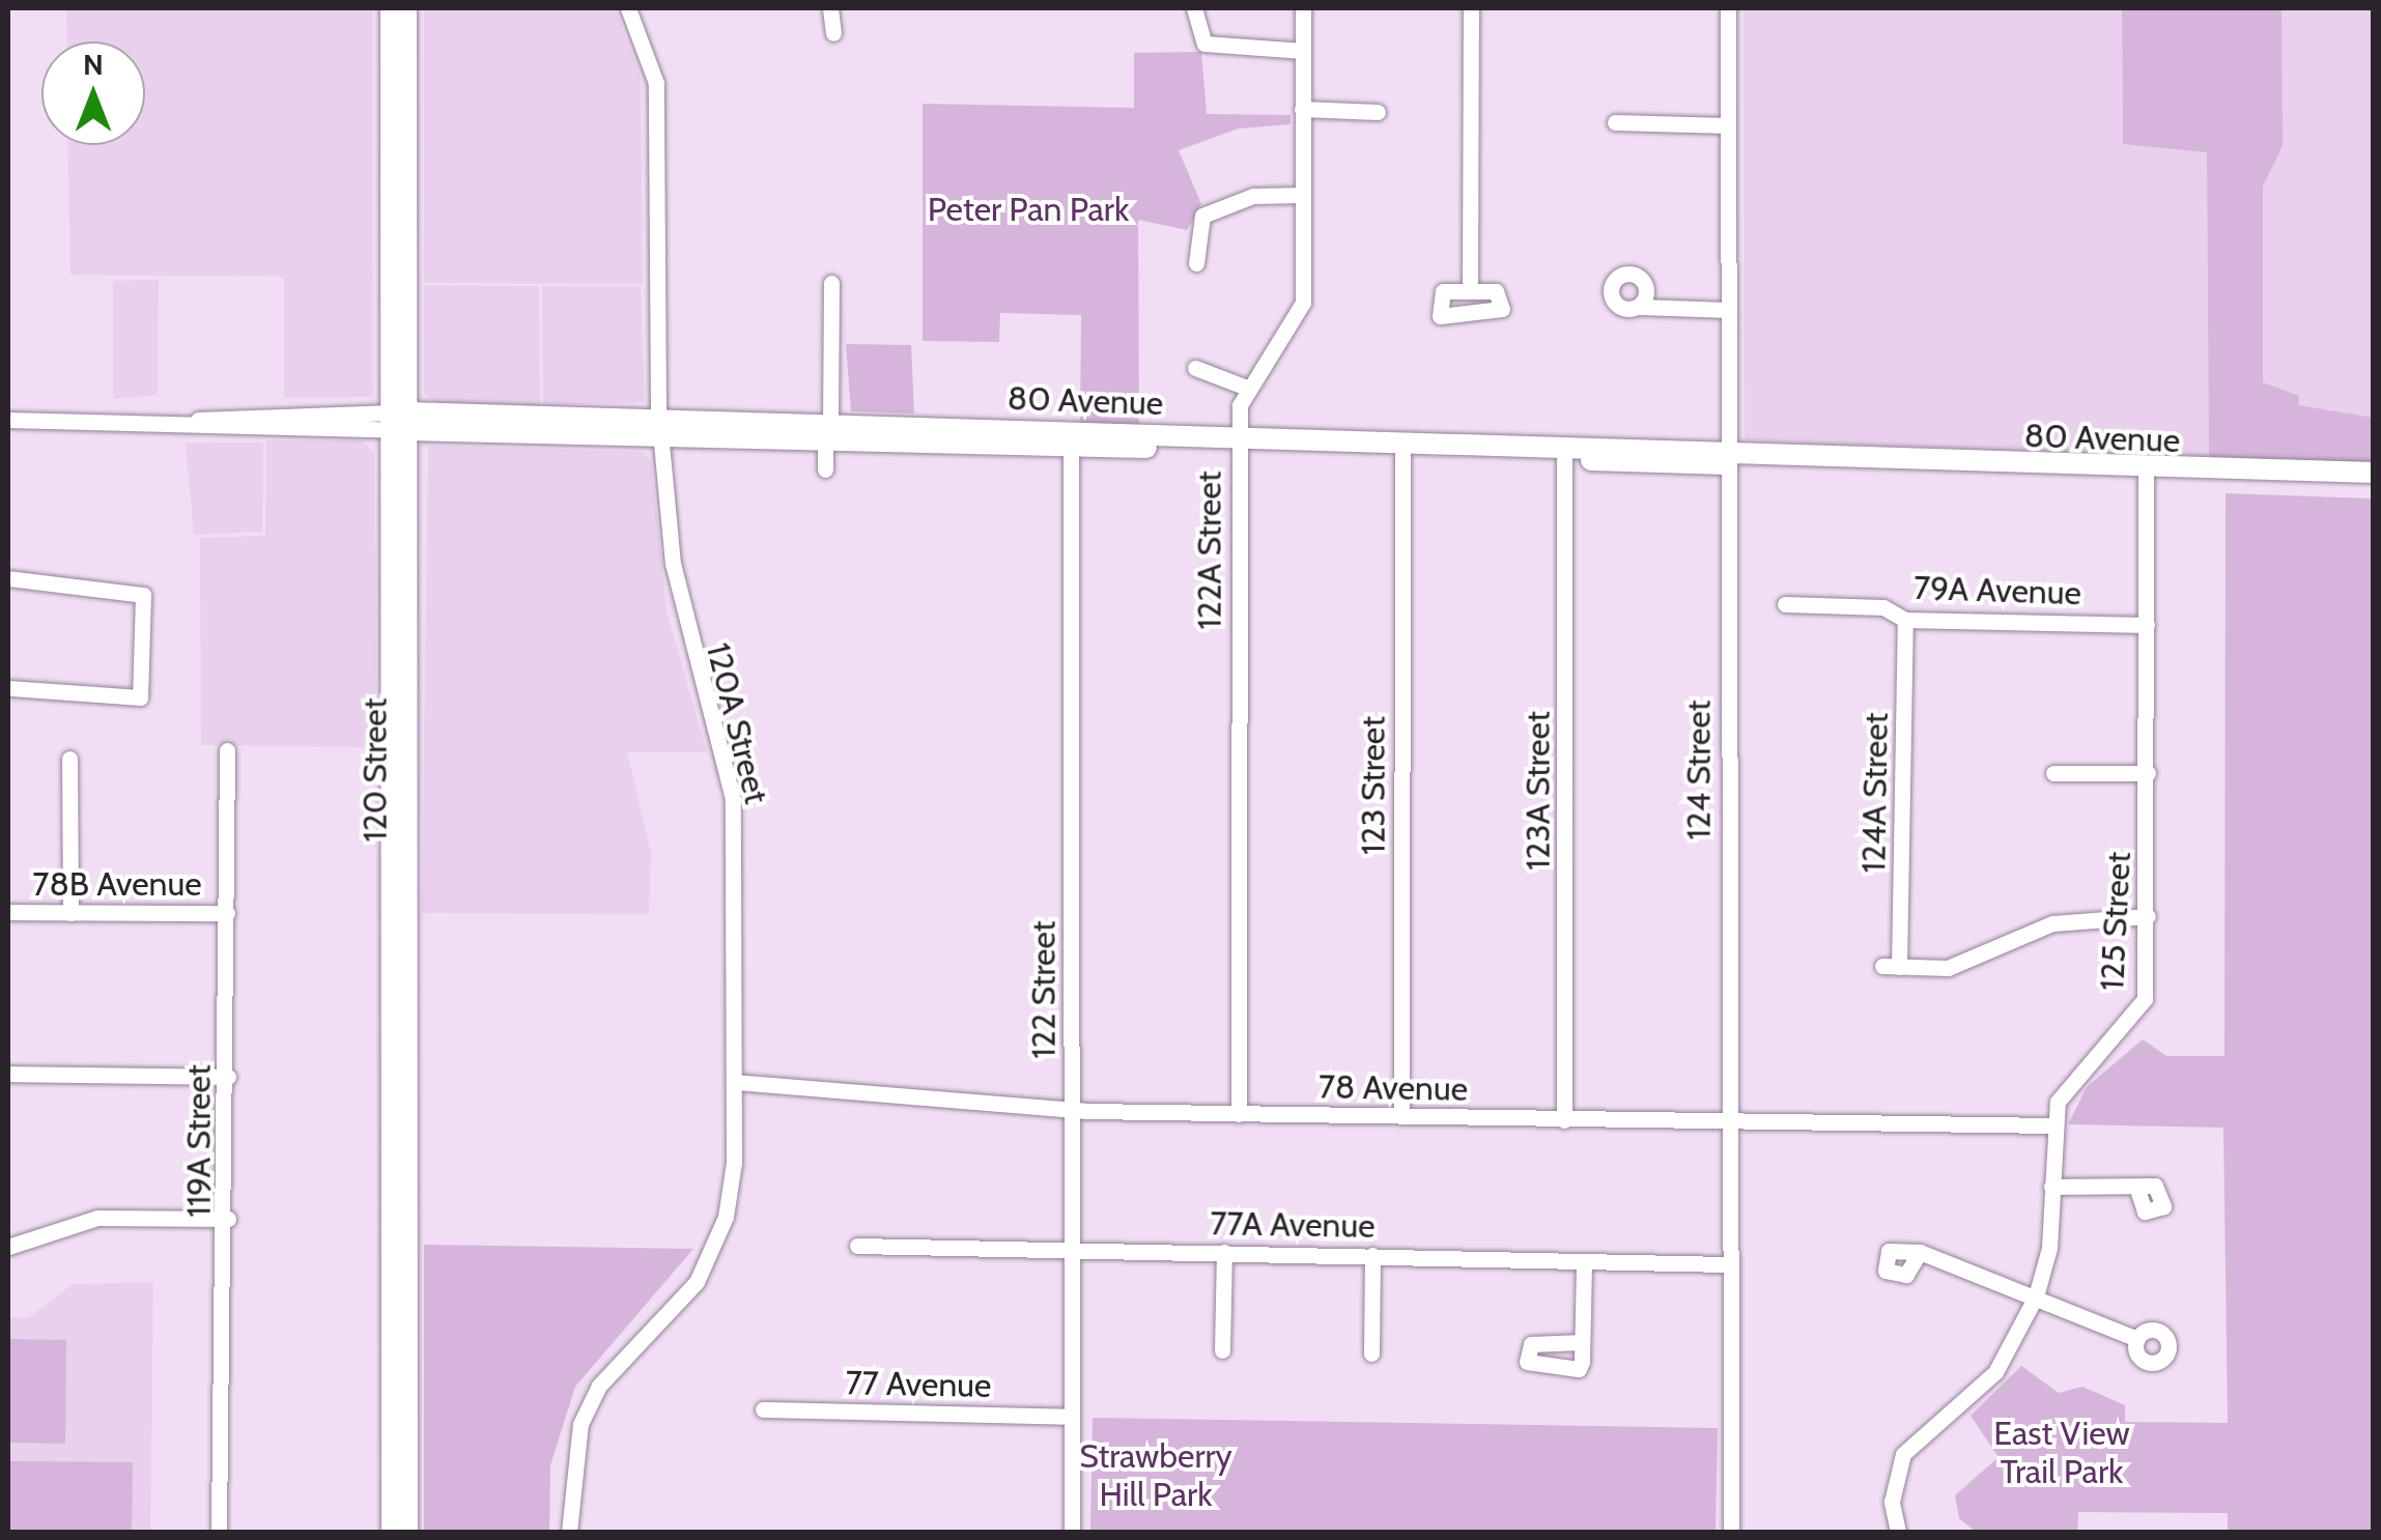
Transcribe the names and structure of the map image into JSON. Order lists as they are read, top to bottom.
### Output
{
  "streets": {
    "main road": ["80 Avenue", "120 Street"],
    "street": [
      "122A Street",
      "79A Avenue",
      "120A Street",
      "124 Street",
      "123 Street",
      "123A Street",
      "124A Street",
      "78B Avenue",
      "125 Street",
      "122 Street",
      "78 Avenue",
      "119A Street",
      "77A Avenue",
      "77 Avenue"
    ]
  },
  "crossings": [
    ["80 Avenue", "122A Street"],
    ["80 Avenue", "120A Street"],
    ["80 Avenue", "120 Street"],
    ["80 Avenue", "124 Street"],
    ["80 Avenue", "123 Street"],
    ["80 Avenue", "123A Street"],
    ["80 Avenue", "125 Street"],
    ["80 Avenue", "122 Street"],
    ["122A Street", "78 Avenue"],
    ["79A Avenue", "124A Street"],
    ["79A Avenue", "125 Street"],
    ["120A Street", "78 Avenue"],
    ["124 Street", "78 Avenue"],
    ["124 Street", "77A Avenue"],
    ["123 Street", "78 Avenue"],
    ["123A Street", "78 Avenue"],
    ["124A Street", "125 Street"],
    ["78B Avenue", "119A Street"],
    ["125 Street", "78 Avenue"],
    ["122 Street", "78 Avenue"],
    ["122 Street", "77A Avenue"],
    ["122 Street", "77 Avenue"]
  ],
  "parks": ["Peter Pan Park", "East View Trail Park", "Strawberry Hill Park"],
  "north": "top"
}
